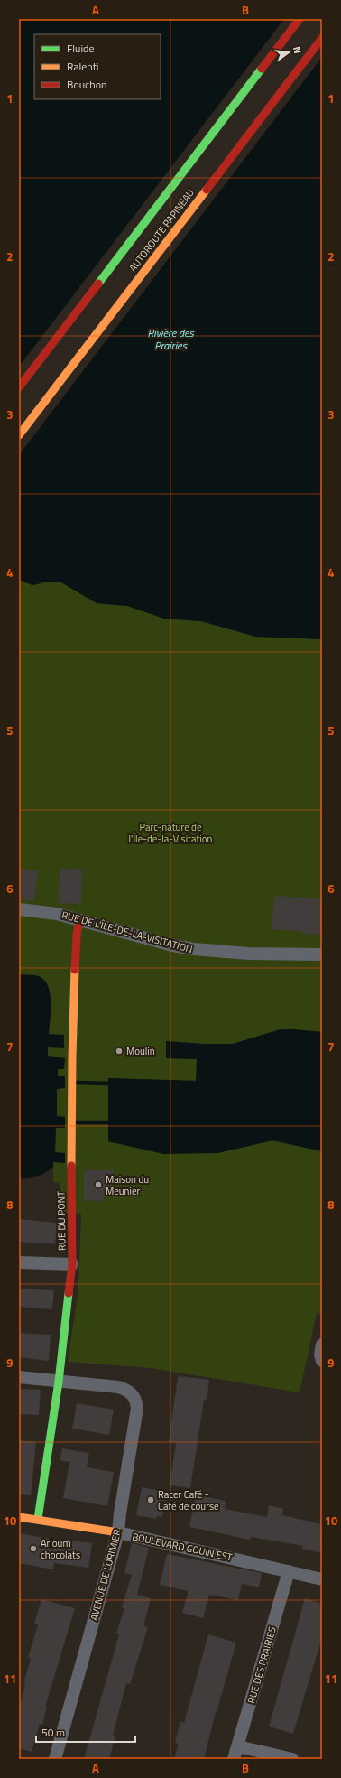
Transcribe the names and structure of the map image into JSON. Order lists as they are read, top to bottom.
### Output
{
  "streets": {
    "main road": ["AUTOROUTE PAPINEAU", "RUE DU PONT", "BOULEVARD GOUIN EST"],
    "street": ["RUE DE L'ÎLE-DE-LA-VISITATION", "AVENUE DE LORIMIER", "RUE DES PRAIRIES"]
  },
  "crossings": [
    ["RUE DE L'ÎLE-DE-LA-VISITATION", "RUE DU PONT"],
    ["RUE DU PONT", "BOULEVARD GOUIN EST"],
    ["RUE DU PONT", "AVENUE DE LORIMIER"],
    ["BOULEVARD GOUIN EST", "AVENUE DE LORIMIER"],
    ["BOULEVARD GOUIN EST", "RUE DES PRAIRIES"]
  ],
  "water": ["Rivière des Prairies"],
  "parks": ["Parc-nature de l'Île-de-la-Visitation"],
  "places": [
    "Moulin",
    "Maison du Meunier",
    "Racer Café - Café de course",
    "Arioum chocolats"
  ],
  "legend": ["Fluide", "Ralenti", "Bouchon"],
  "scale_bar": "50 m",
  "north": "right",
  "grid": {
    "columns": ["A", "B"],
    "rows": [
      "1",
      "2",
      "3",
      "4",
      "5",
      "6",
      "7",
      "8",
      "9",
      "10",
      "11"
    ]
  }
}
